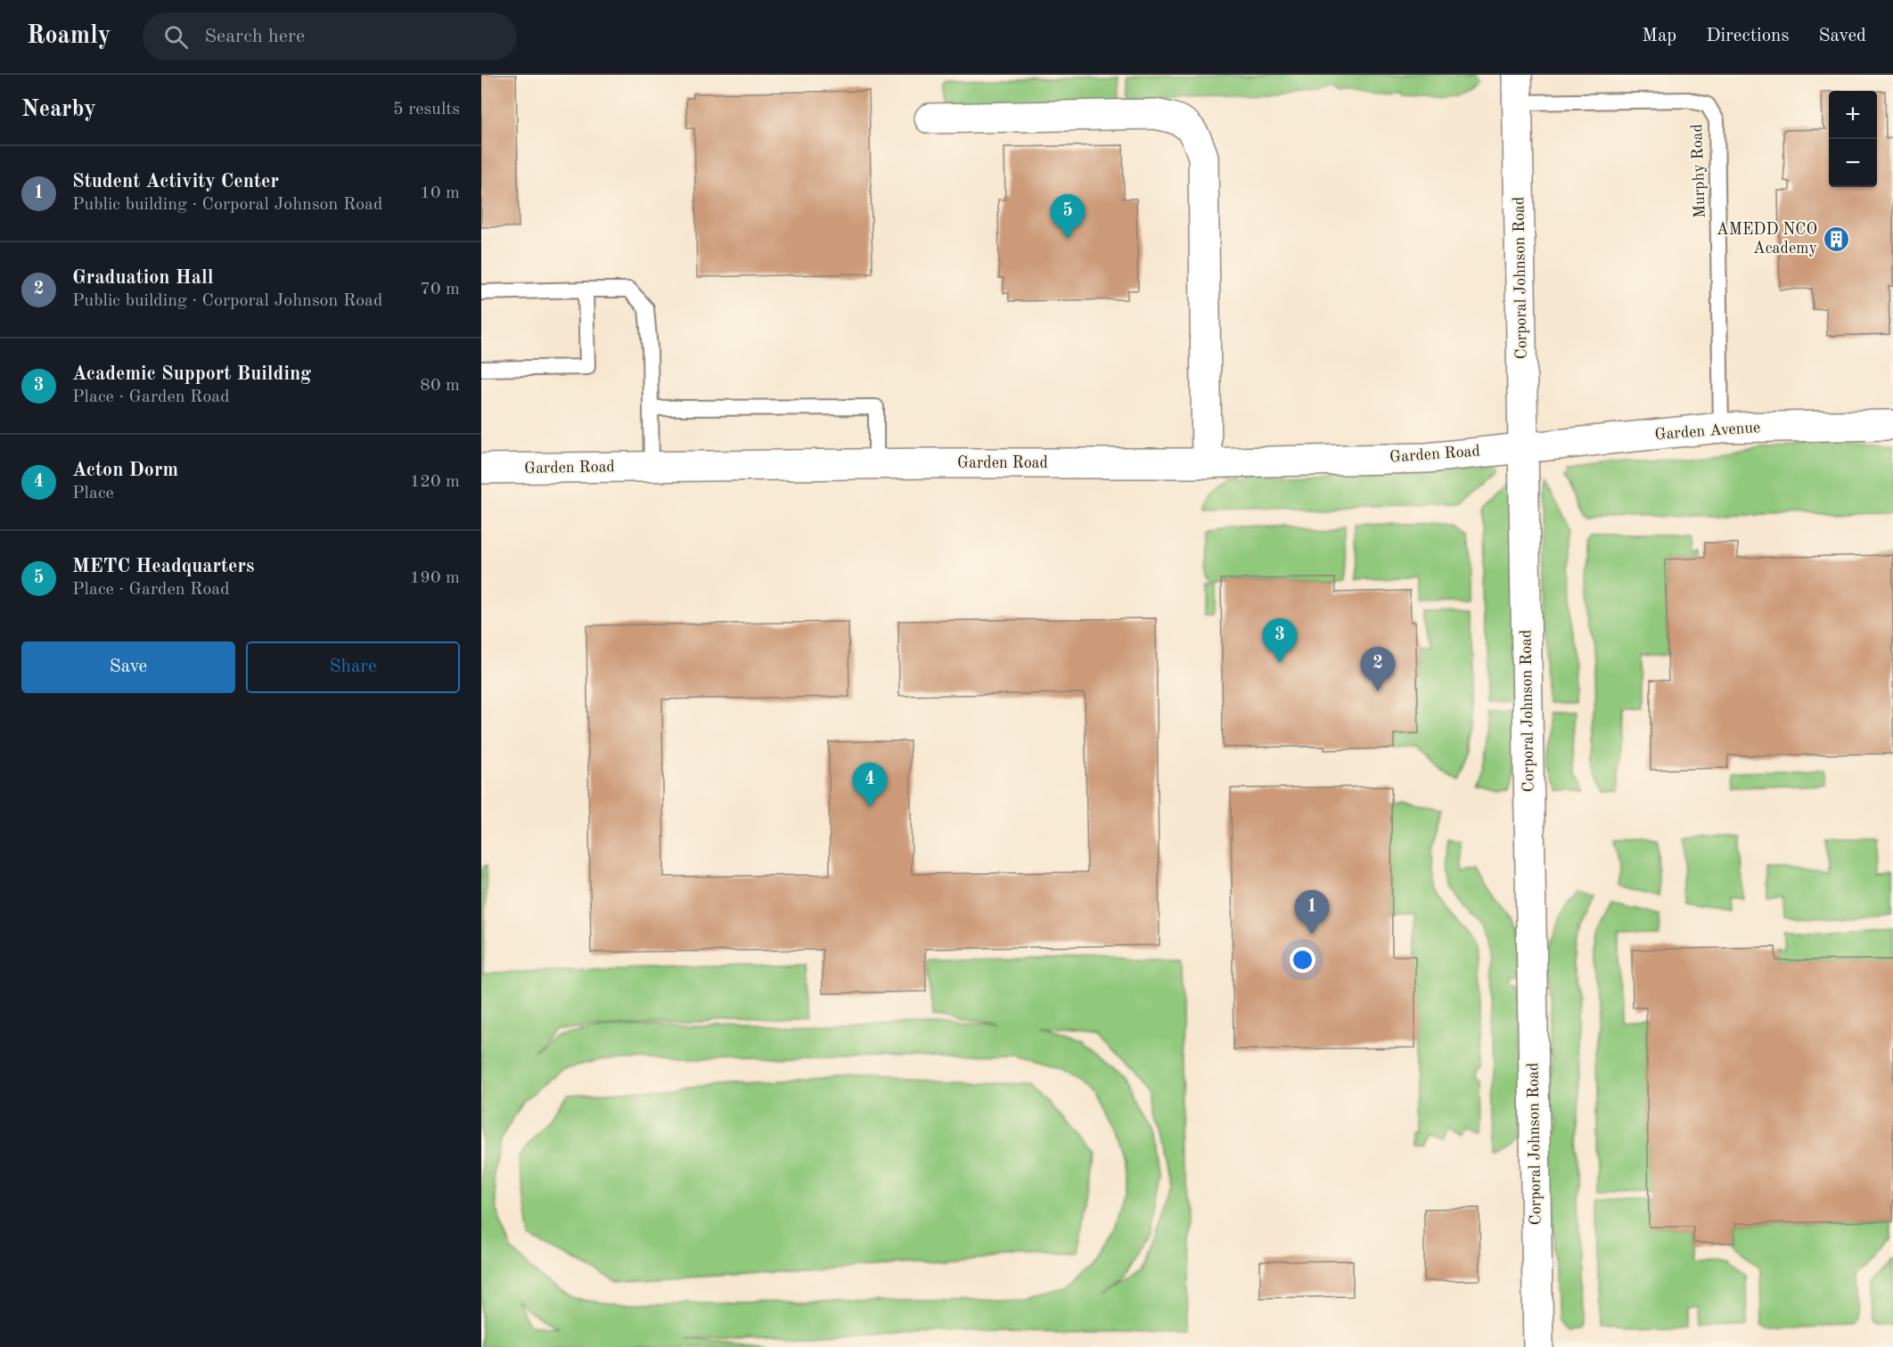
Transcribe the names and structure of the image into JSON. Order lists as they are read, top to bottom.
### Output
{
  "streets": {
    "street": ["Corporal Johnson Road", "Garden Avenue", "Garden Road"],
    "lane": ["Murphy Road"]
  },
  "crossings": [
    ["Murphy Road", "Corporal Johnson Road"],
    ["Murphy Road", "Garden Avenue"],
    ["Corporal Johnson Road", "Garden Avenue"],
    ["Corporal Johnson Road", "Garden Road"],
    ["Garden Avenue", "Garden Road"]
  ],
  "places": {
    "building": ["AMEDD NCO Academy"]
  },
  "page": {
    "header": "Roamly",
    "search": "Search here",
    "nav": ["Map", "Directions", "Saved"],
    "heading": ["Nearby", "5 results"],
    "map_buttons": ["+", "−"],
    "list": [
      {
        "mark": "1",
        "name": "Student Activity Center",
        "note": "Public building · Corporal Johnson Road",
        "value": "10 m"
      },
      {
        "mark": "2",
        "name": "Graduation Hall",
        "note": "Public building · Corporal Johnson Road",
        "value": "70 m"
      },
      {
        "mark": "3",
        "name": "Academic Support Building",
        "note": "Place · Garden Road",
        "value": "80 m"
      },
      {
        "mark": "4",
        "name": "Acton Dorm",
        "note": "Place",
        "value": "120 m"
      },
      {
        "mark": "5",
        "name": "METC Headquarters",
        "note": "Place · Garden Road",
        "value": "190 m"
      }
    ],
    "pins": [
      "5",
      "3",
      "2",
      "4",
      "1"
    ],
    "buttons": ["Save", "Share"]
  }
}
